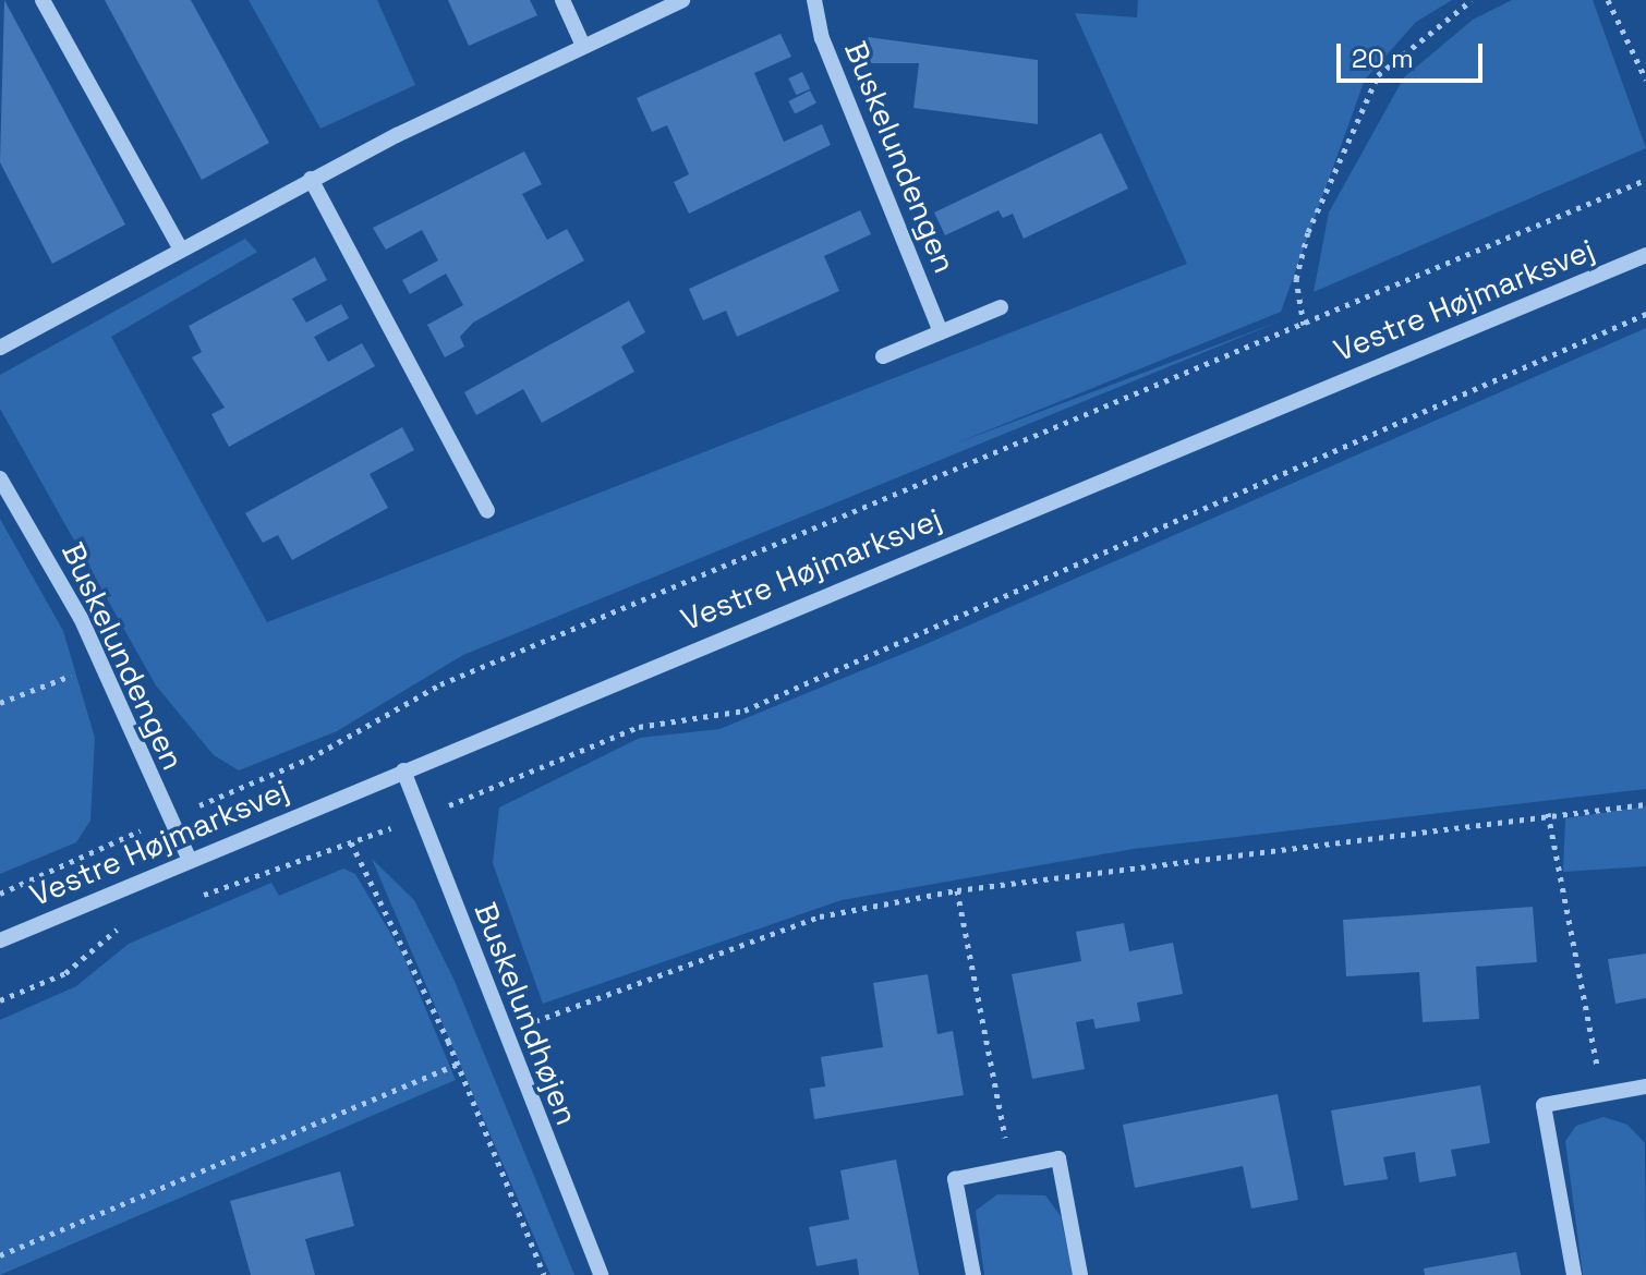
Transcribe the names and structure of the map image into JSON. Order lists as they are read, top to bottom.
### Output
{
  "streets": {
    "street": ["Buskelundengen", "Vestre Højmarksvej", "Buskelundhøjen"]
  },
  "crossings": [
    ["Buskelundengen", "Vestre Højmarksvej"],
    ["Vestre Højmarksvej", "Buskelundhøjen"]
  ],
  "scale_bar": "20 m"
}
